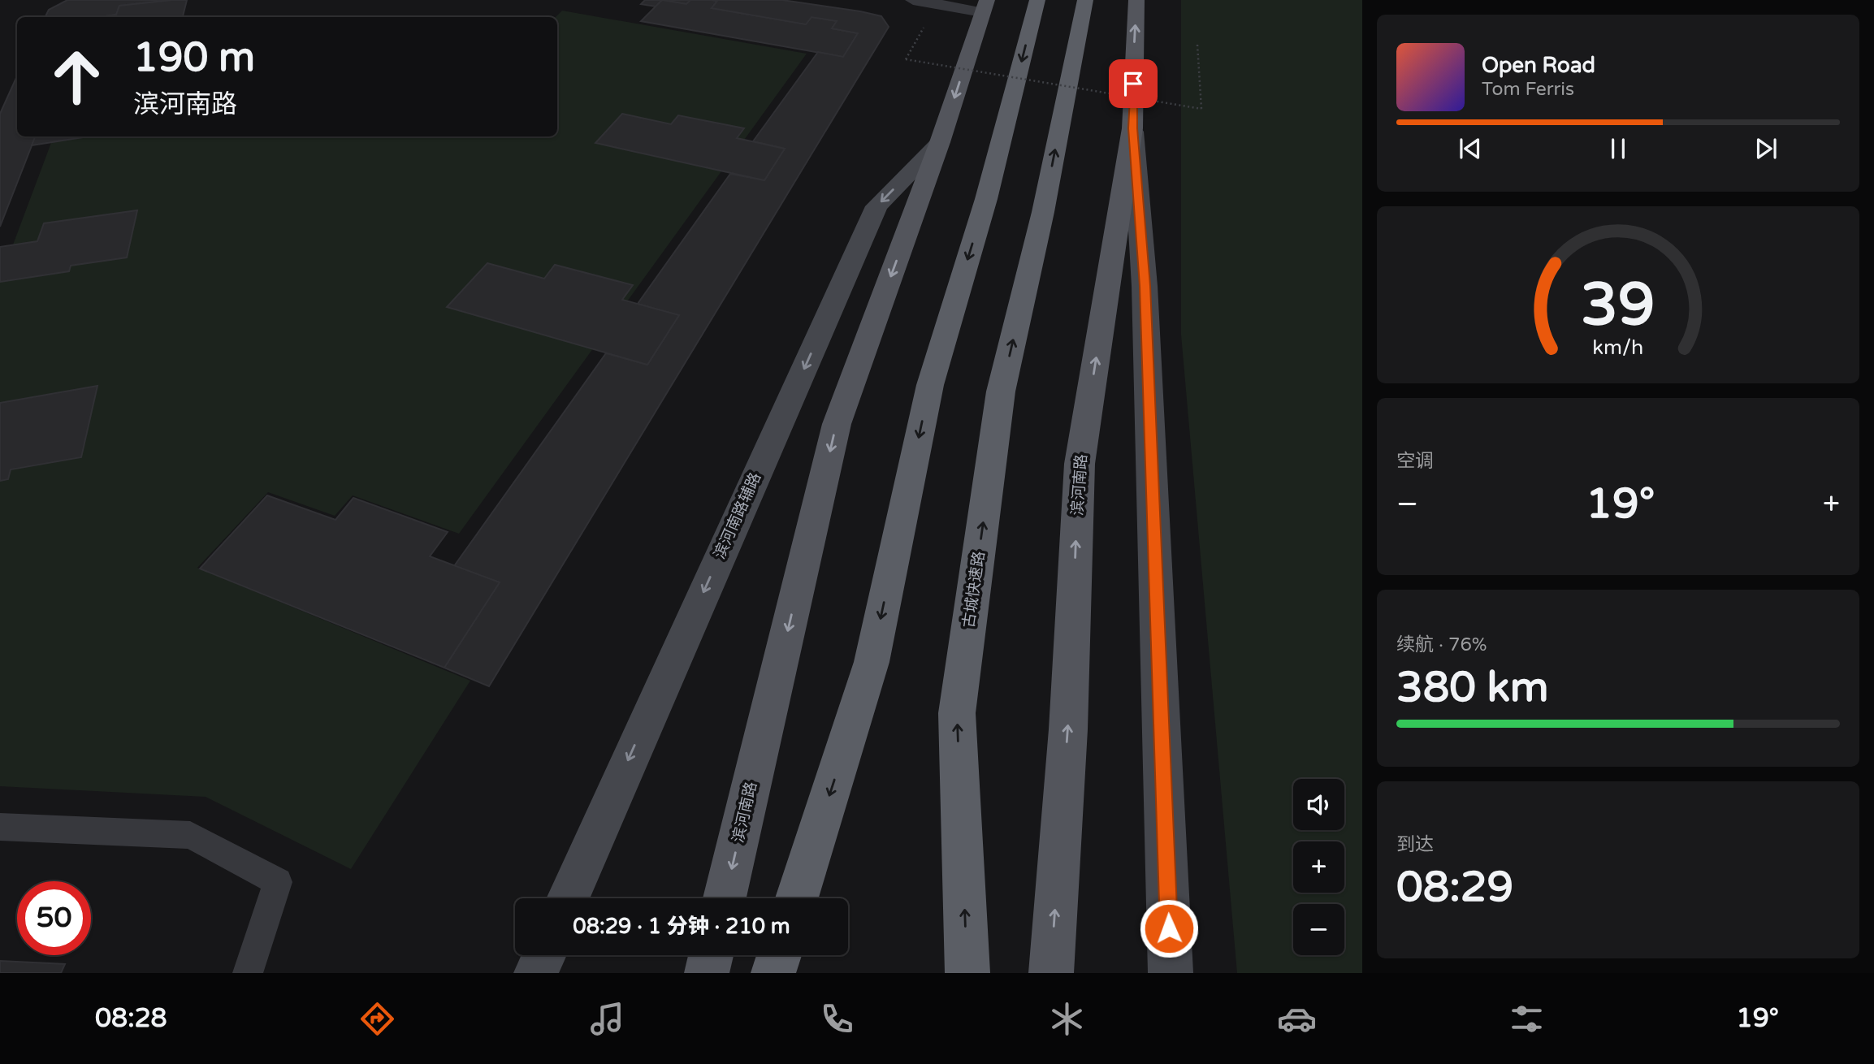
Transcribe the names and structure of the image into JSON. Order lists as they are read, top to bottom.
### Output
{
  "streets": {
    "highway": ["古城快速路"],
    "main road": ["滨河南路", "滨河南路辅路"]
  },
  "crossings": [
    ["滨河南路", "滨河南路辅路"]
  ],
  "one_way": ["滨河南路辅路"],
  "page": {
    "turn": ["190 m", "滨河南路"],
    "song": ["Open Road", "Tom Ferris"],
    "tile": [
      "空调",
      ["续航 · 76%", "380 km"],
      ["到达", "08:29"]
    ],
    "heat": ["−", "19°", "+"],
    "map_buttons": ["+", "−"],
    "limit": "50",
    "trip": "08:29 · 1 分钟 · 210 m",
    "tabs": ["08:28", "19°"],
    "gauge": ["39", "km/h"]
  }
}
